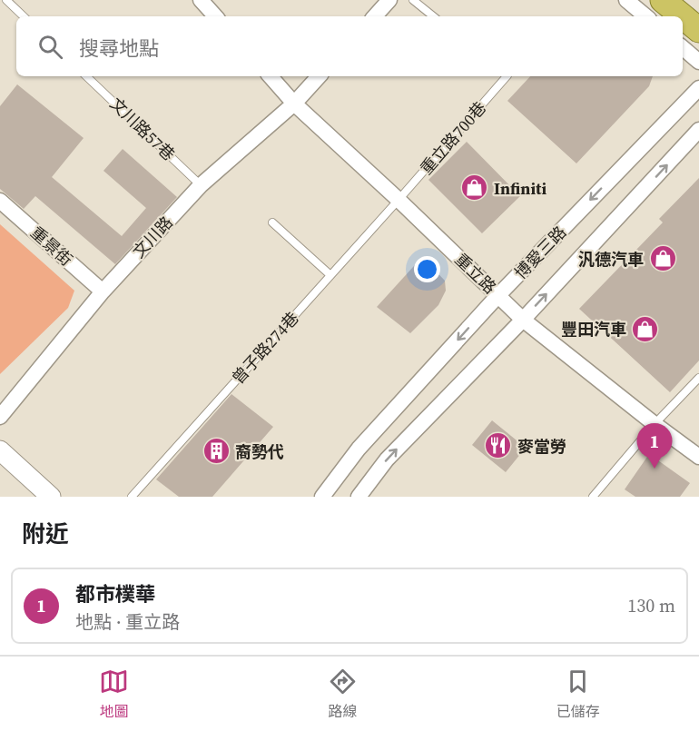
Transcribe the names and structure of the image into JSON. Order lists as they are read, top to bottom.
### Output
{
  "streets": {
    "street": [
      "文川路",
      "重景街",
      "博愛三路",
      "重立路"
    ],
    "lane": ["文川路57巷", "重立路700巷", "曾子路274巷"]
  },
  "crossings": [
    ["文川路57巷", "文川路"],
    ["重立路700巷", "重立路"],
    ["重立路700巷", "曾子路274巷"],
    ["文川路", "重景街"],
    ["文川路", "重立路"],
    ["博愛三路", "重立路"],
    ["重立路", "曾子路274巷"]
  ],
  "places": {
    "shop": ["Infiniti", "汎德汽車", "豐田汽車"],
    "restaurant": ["麥當勞"],
    "building": ["裔勢代"]
  },
  "page": {
    "search": "搜尋地點",
    "pins": "1",
    "heading": "附近",
    "list": [
      {
        "mark": "1",
        "name": "都市樸華",
        "note": "地點 · 重立路",
        "value": "130 m"
      }
    ],
    "nav": ["地圖", "路線", "已儲存"]
  }
}
